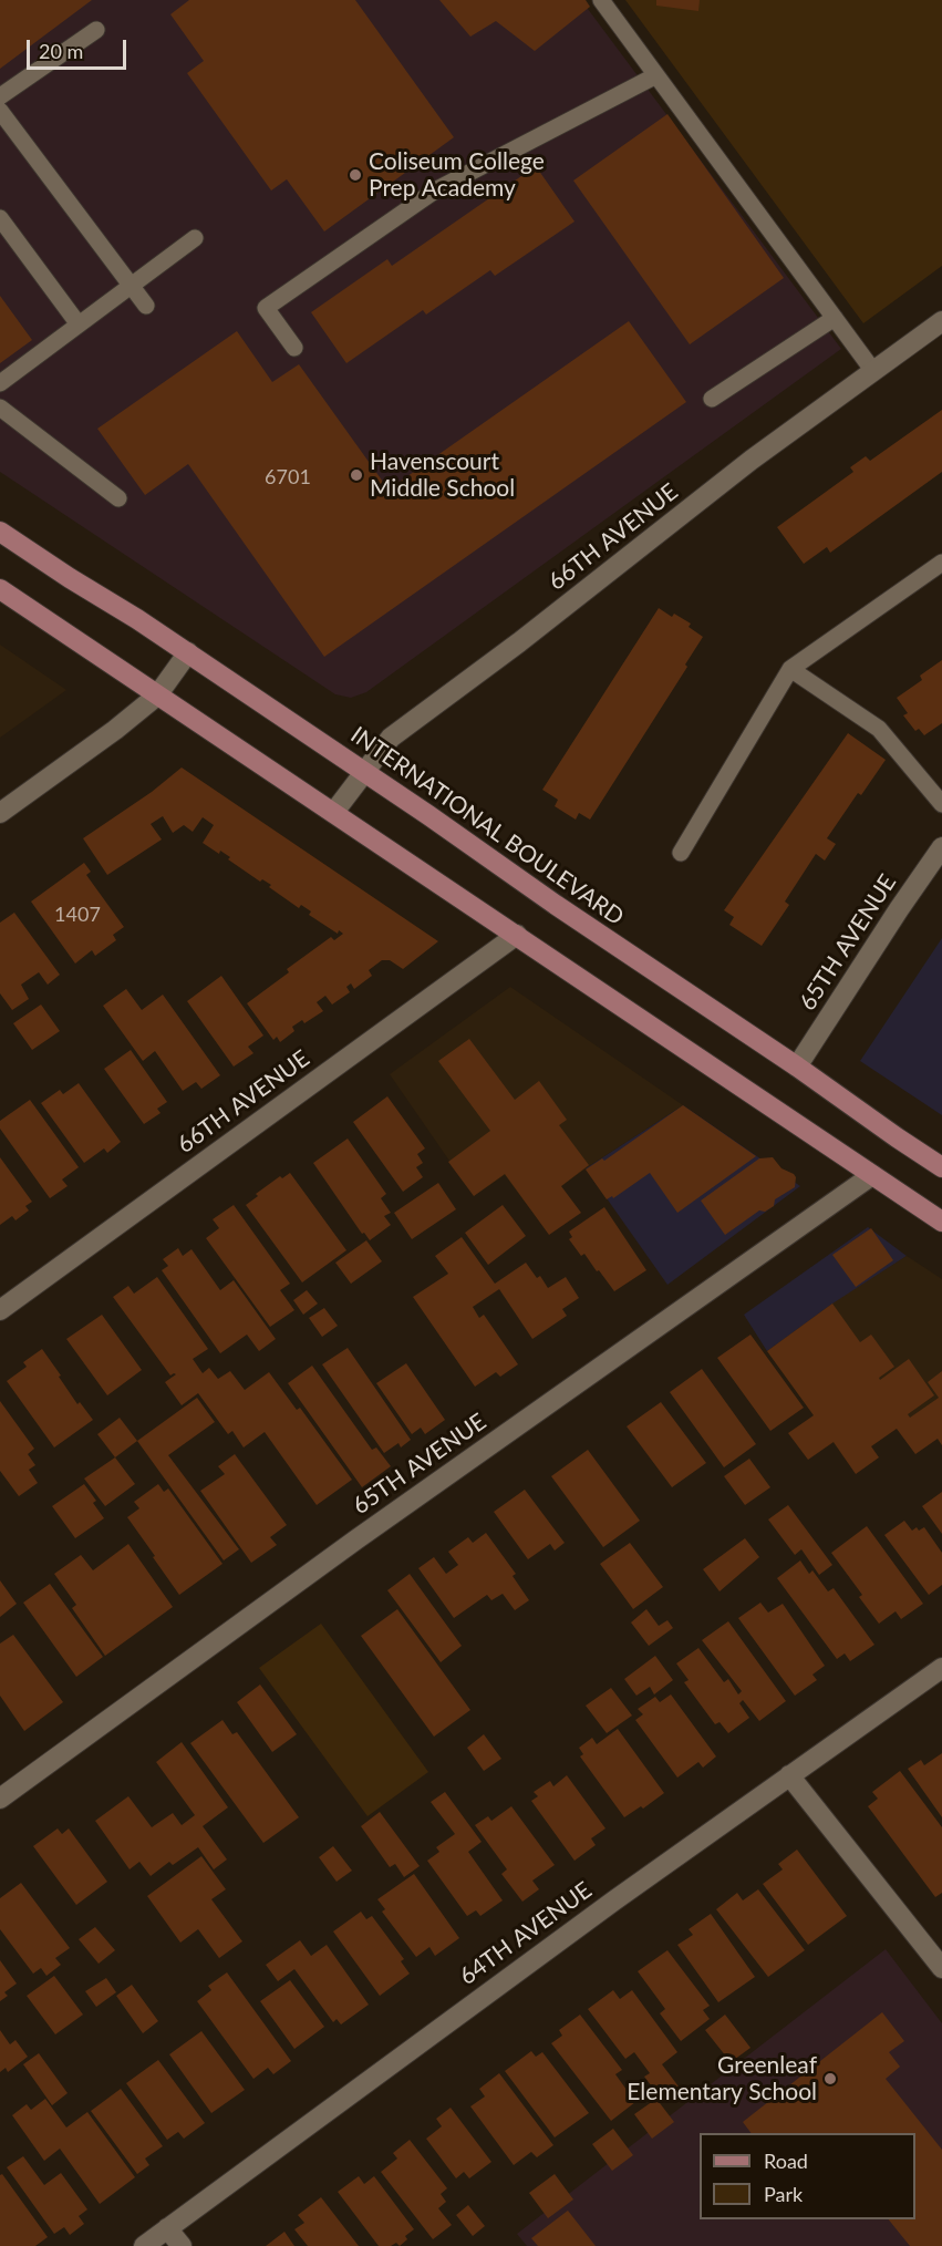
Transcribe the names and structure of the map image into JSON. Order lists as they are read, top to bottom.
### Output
{
  "streets": {
    "main road": ["INTERNATIONAL BOULEVARD"],
    "street": ["66TH AVENUE", "65TH AVENUE", "64TH AVENUE"]
  },
  "crossings": [
    ["66TH AVENUE", "INTERNATIONAL BOULEVARD"],
    ["INTERNATIONAL BOULEVARD", "65TH AVENUE"]
  ],
  "places": ["Coliseum College Prep Academy", "Havenscourt Middle School", "Greenleaf Elementary School"],
  "house_numbers": ["6701", "1407"],
  "legend": ["Road", "Park"],
  "scale_bar": "20 m"
}
